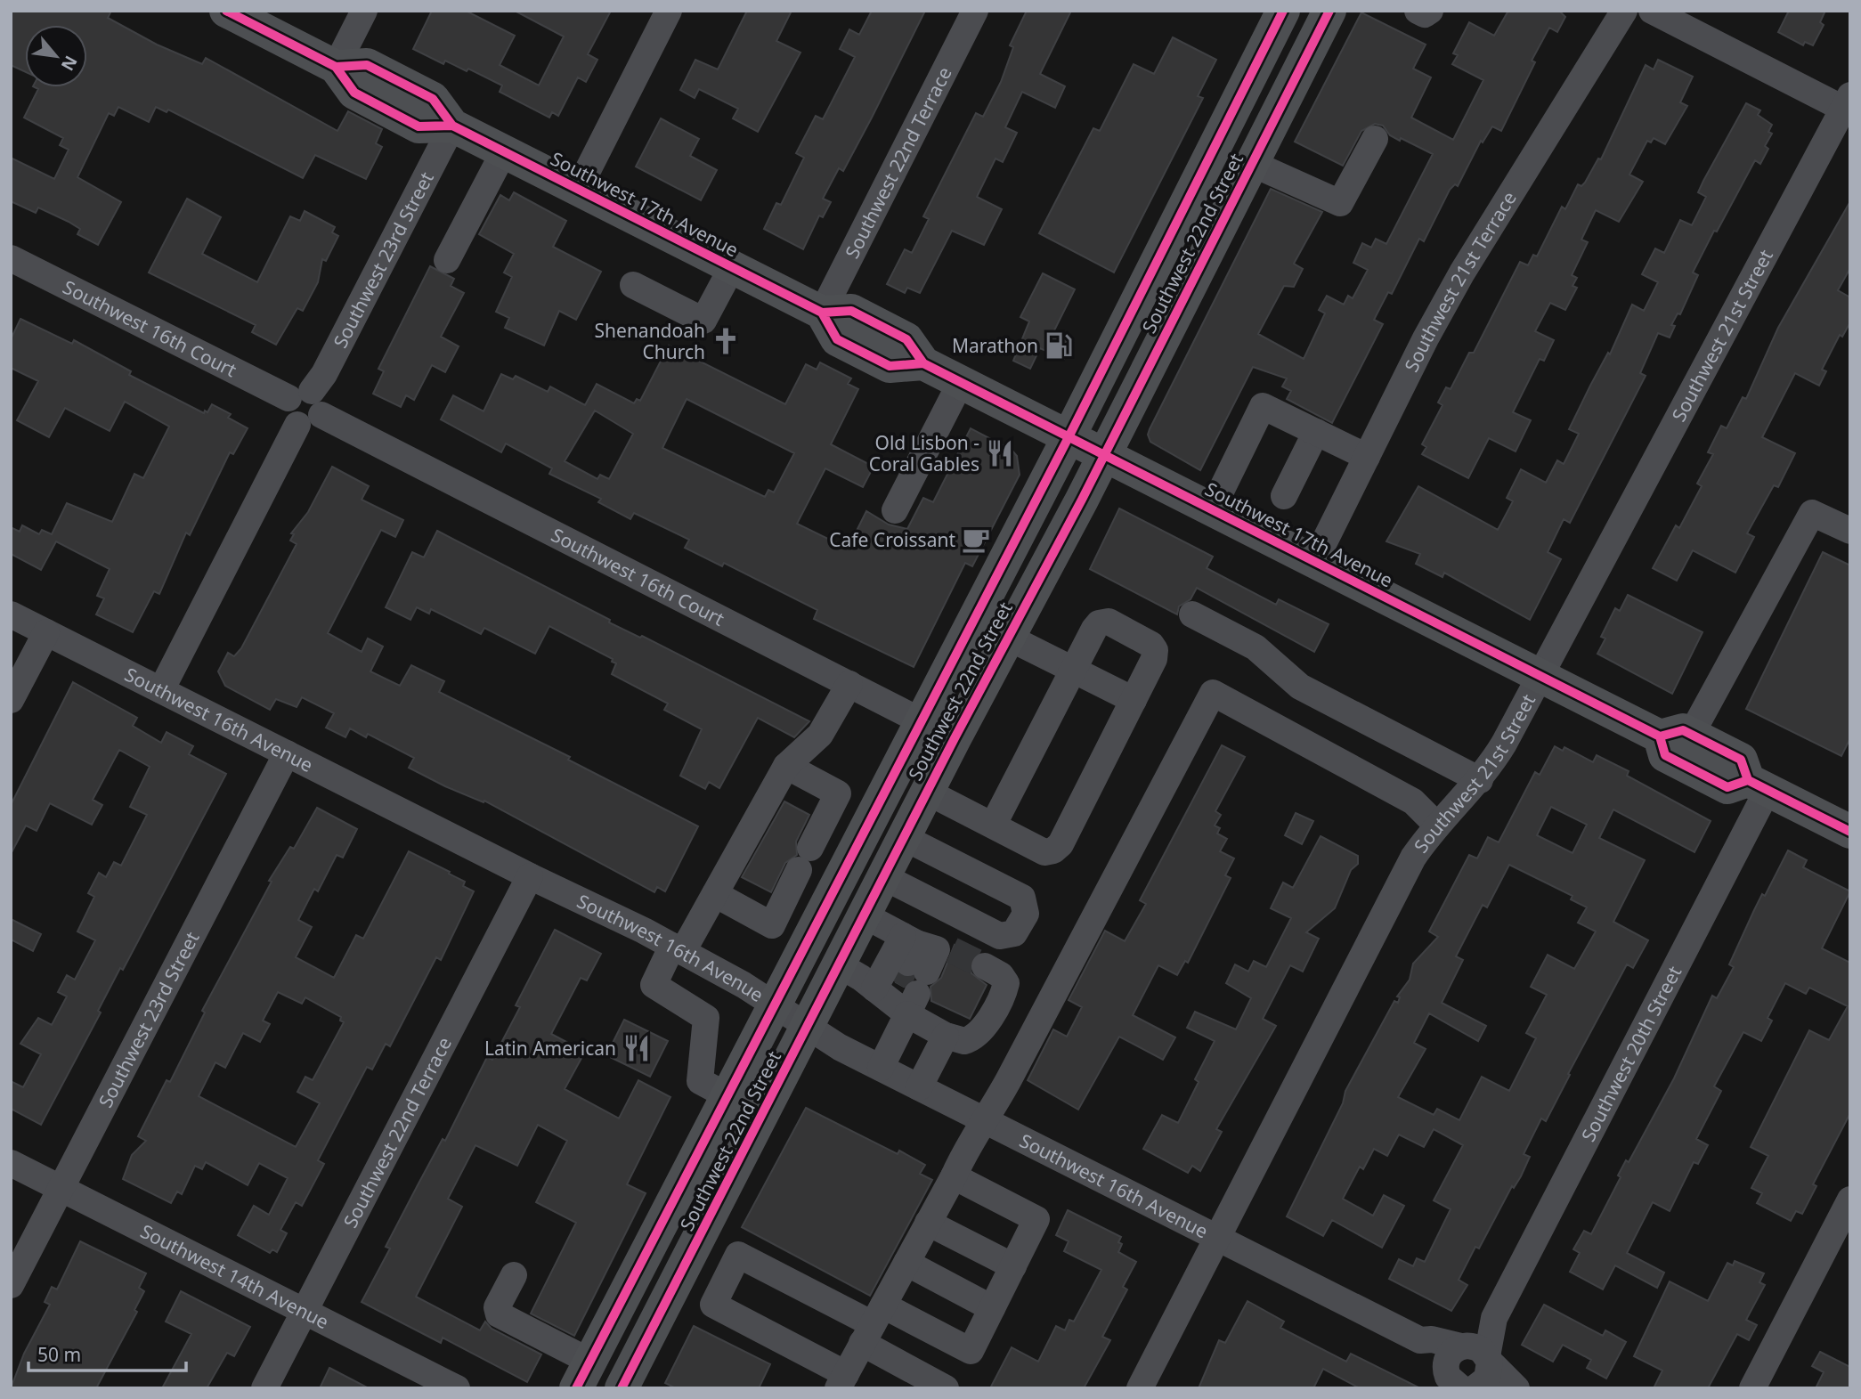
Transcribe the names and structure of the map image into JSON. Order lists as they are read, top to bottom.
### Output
{
  "streets": {
    "main road": ["Southwest 17th Avenue", "Southwest 22nd Street"],
    "street": [
      "Southwest 22nd Terrace",
      "Southwest 23rd Street",
      "Southwest 21st Terrace",
      "Southwest 16th Court",
      "Southwest 21st Street",
      "Southwest 16th Avenue",
      "Southwest 20th Street",
      "Southwest 14th Avenue"
    ]
  },
  "crossings": [
    ["Southwest 22nd Terrace", "Southwest 17th Avenue"],
    ["Southwest 22nd Terrace", "Southwest 16th Avenue"],
    ["Southwest 22nd Terrace", "Southwest 14th Avenue"],
    ["Southwest 17th Avenue", "Southwest 22nd Street"],
    ["Southwest 17th Avenue", "Southwest 23rd Street"],
    ["Southwest 17th Avenue", "Southwest 21st Terrace"],
    ["Southwest 17th Avenue", "Southwest 21st Street"],
    ["Southwest 17th Avenue", "Southwest 20th Street"],
    ["Southwest 22nd Street", "Southwest 16th Court"],
    ["Southwest 22nd Street", "Southwest 16th Avenue"],
    ["Southwest 23rd Street", "Southwest 16th Court"],
    ["Southwest 23rd Street", "Southwest 16th Avenue"],
    ["Southwest 23rd Street", "Southwest 14th Avenue"],
    ["Southwest 21st Street", "Southwest 16th Avenue"],
    ["Southwest 16th Avenue", "Southwest 20th Street"]
  ],
  "places": {
    "church": ["Shenandoah Church"],
    "fuel station": ["Marathon"],
    "restaurant": ["Old Lisbon - Coral Gables", "Latin American"],
    "cafe": ["Cafe Croissant"]
  },
  "scale_bar": "50 m",
  "north": "bottom right"
}
